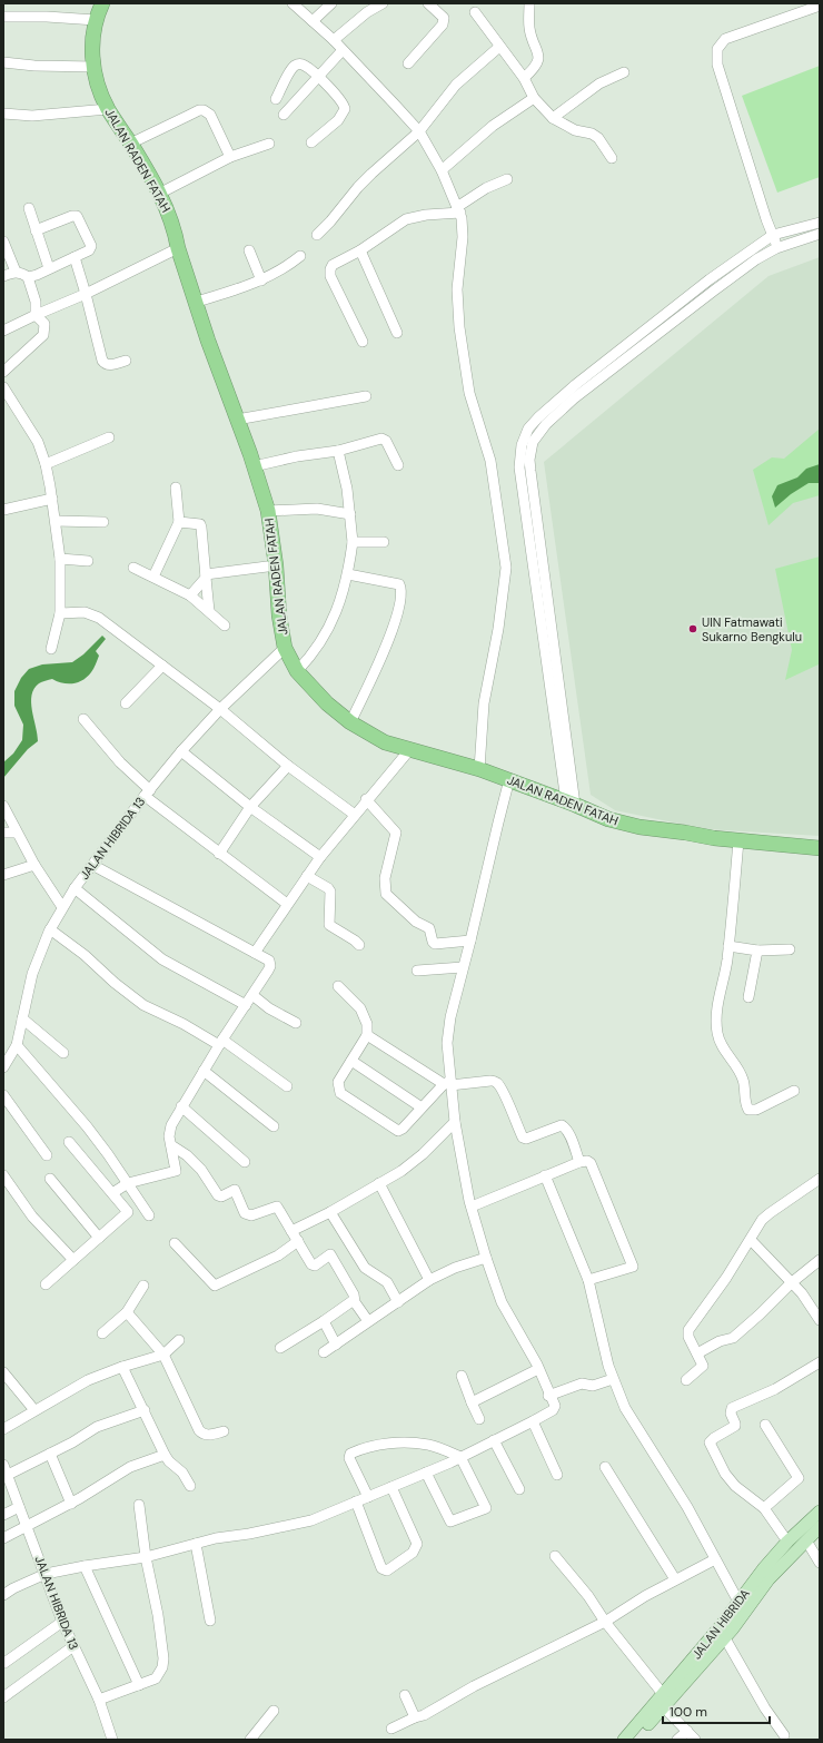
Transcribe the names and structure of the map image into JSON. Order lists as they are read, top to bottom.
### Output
{
  "streets": {
    "highway": ["JALAN RADEN FATAH"],
    "main road": ["JALAN HIBRIDA"],
    "street": ["JALAN HIBRIDA 13"]
  },
  "crossings": [
    ["JALAN RADEN FATAH", "JALAN HIBRIDA 13"]
  ],
  "places": ["UIN Fatmawati Sukarno Bengkulu"],
  "scale_bar": "100 m"
}
